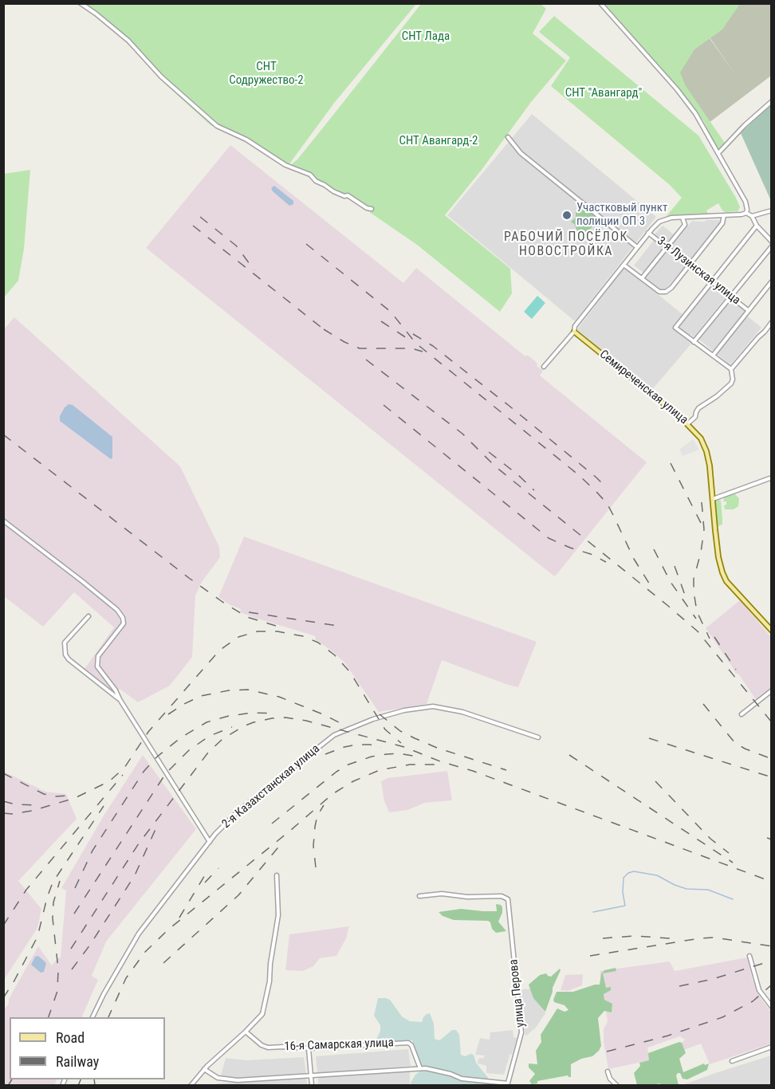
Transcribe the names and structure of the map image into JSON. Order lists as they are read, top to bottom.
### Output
{
  "streets": {
    "main road": ["Семиреченская улица"],
    "street": [
      "3-я Лузинская улица",
      "2-я Казахстанская улица",
      "улица Перова",
      "16-я Самарская улица"
    ]
  },
  "districts": ["РАБОЧИЙ ПОСЁЛОК НОВОСТРОЙКА"],
  "parks": [
    "СНТ Лада",
    "СНТ Содружество-2",
    "СНТ \"Авангард\"",
    "СНТ Авангард-2"
  ],
  "places": ["Участковый пункт полиции ОП 3"],
  "legend": ["Road", "Railway"]
}
